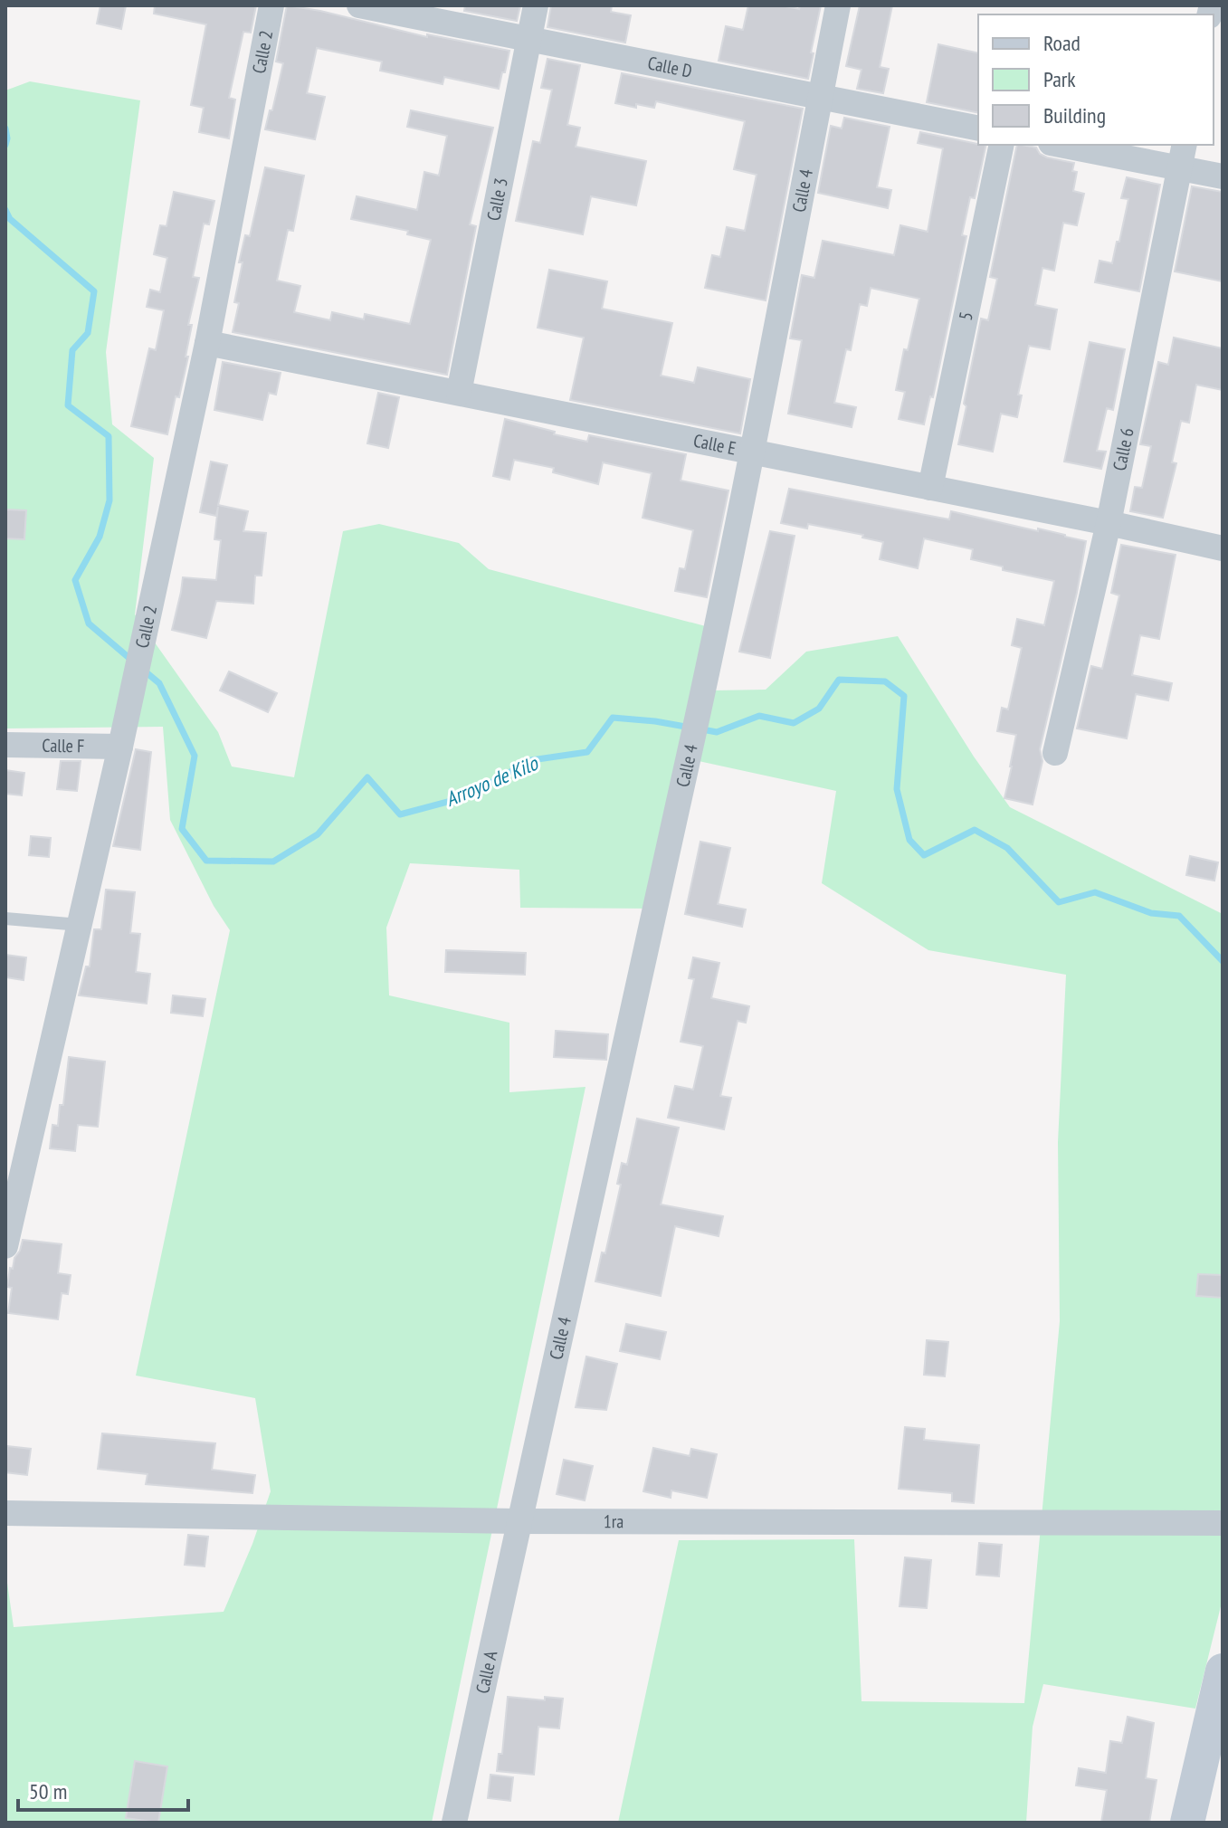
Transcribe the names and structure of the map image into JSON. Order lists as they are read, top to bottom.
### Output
{
  "streets": {
    "street": [
      "Calle 2",
      "Calle D",
      "Calle 4",
      "Calle 3",
      "5",
      "Calle E",
      "Calle 6",
      "Calle F",
      "1ra",
      "Calle A"
    ]
  },
  "crossings": [
    ["Calle 2", "Calle E"],
    ["Calle 2", "Calle F"],
    ["Calle D", "Calle 4"],
    ["Calle D", "Calle 3"],
    ["Calle 4", "Calle E"],
    ["Calle 4", "1ra"],
    ["Calle 4", "Calle A"],
    ["Calle 3", "Calle E"],
    ["5", "Calle E"],
    ["Calle E", "Calle 6"],
    ["1ra", "Calle A"]
  ],
  "water": ["Arroyo de Kilo"],
  "legend": ["Road", "Park", "Building"],
  "scale_bar": "50 m"
}
